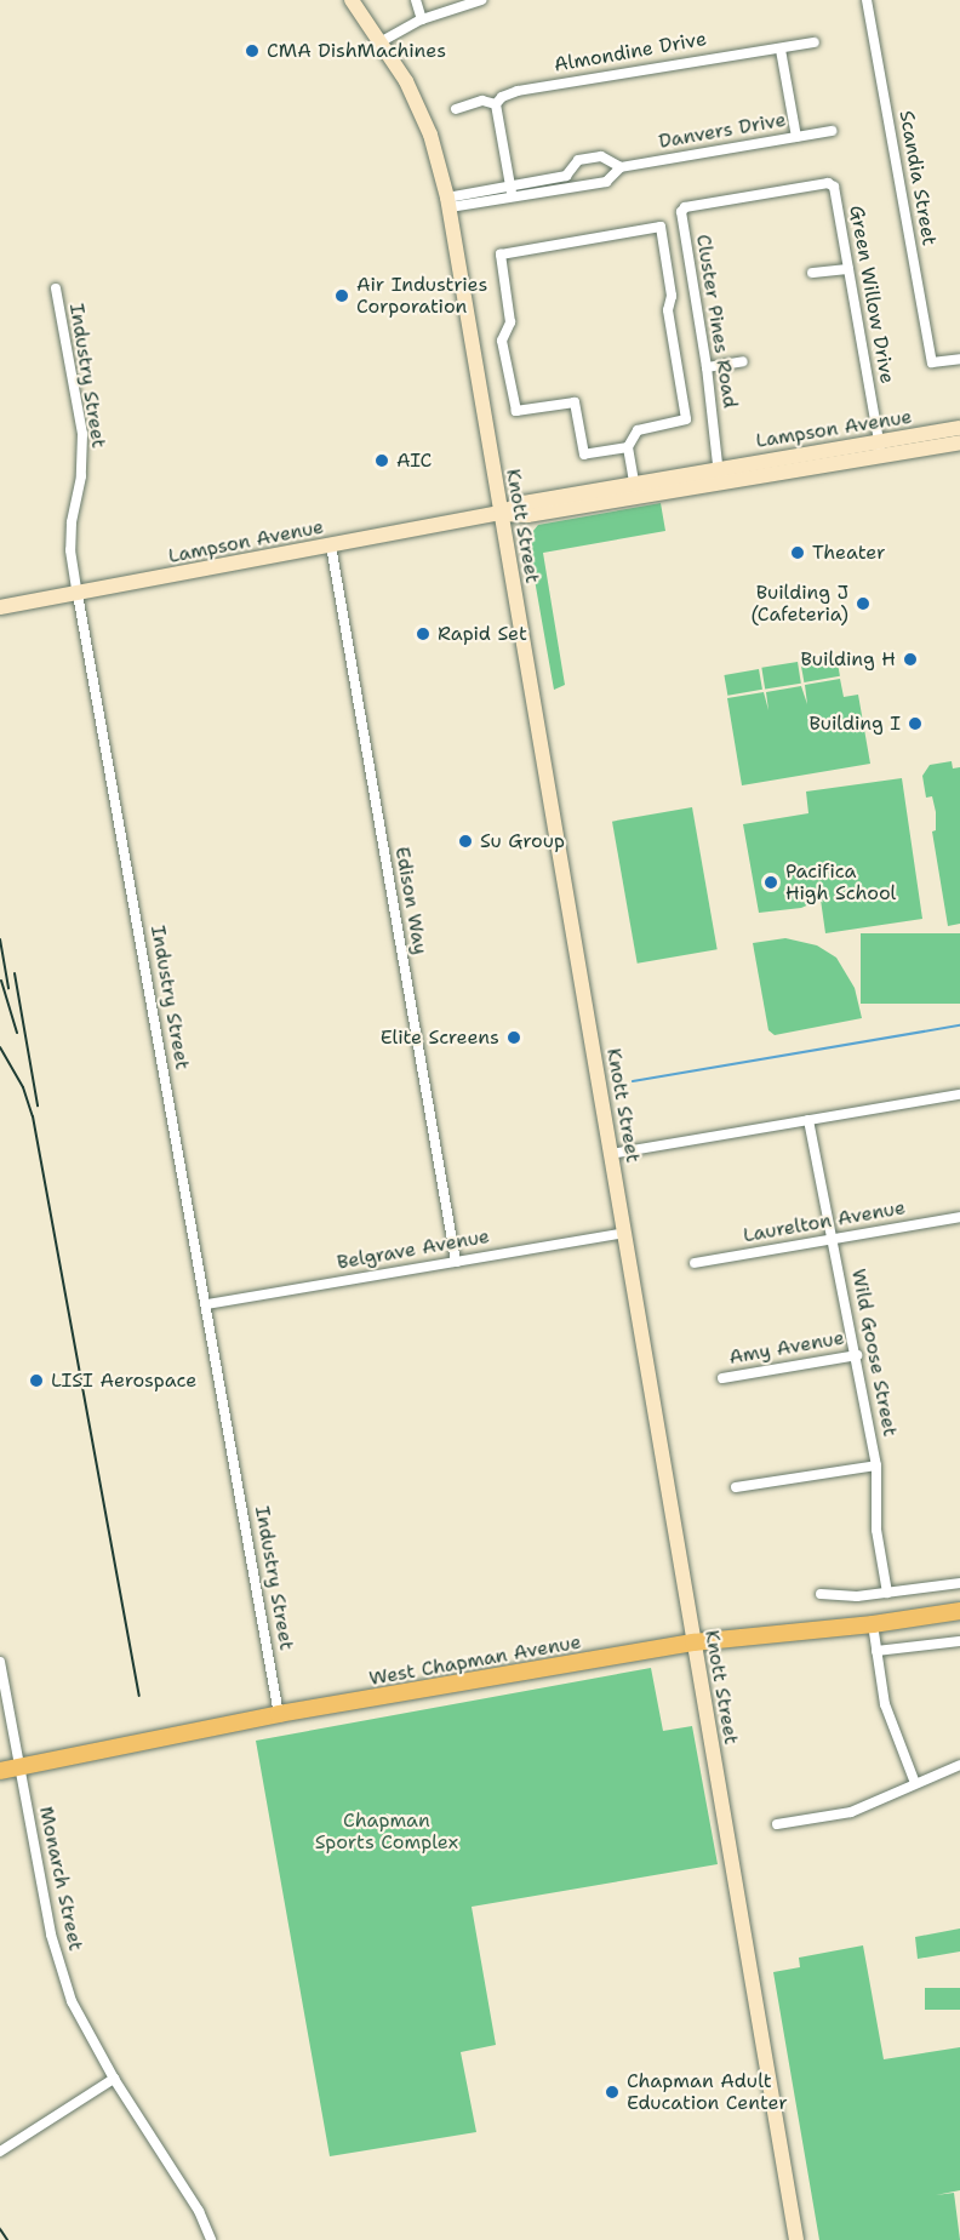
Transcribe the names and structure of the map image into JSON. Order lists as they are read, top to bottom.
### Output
{
  "streets": {
    "main road": ["Lampson Avenue", "Knott Street", "West Chapman Avenue"],
    "street": [
      "Almondine Drive",
      "Danvers Drive",
      "Scandia Street",
      "Green Willow Drive",
      "Cluster Pines Road",
      "Industry Street",
      "Edison Way",
      "Laurelton Avenue",
      "Belgrave Avenue",
      "Amy Avenue",
      "Wild Goose Street",
      "Monarch Street"
    ]
  },
  "crossings": [
    ["Danvers Drive", "Knott Street"],
    ["Green Willow Drive", "Cluster Pines Road"],
    ["Green Willow Drive", "Lampson Avenue"],
    ["Cluster Pines Road", "Lampson Avenue"],
    ["Industry Street", "Lampson Avenue"],
    ["Industry Street", "Belgrave Avenue"],
    ["Industry Street", "West Chapman Avenue"],
    ["Lampson Avenue", "Knott Street"],
    ["Lampson Avenue", "Edison Way"],
    ["Knott Street", "Belgrave Avenue"],
    ["Knott Street", "West Chapman Avenue"],
    ["Edison Way", "Belgrave Avenue"],
    ["Laurelton Avenue", "Wild Goose Street"],
    ["Amy Avenue", "Wild Goose Street"],
    ["West Chapman Avenue", "Monarch Street"]
  ],
  "parks": ["Chapman Sports Complex"],
  "places": [
    "CMA DishMachines",
    "Air Industries Corporation",
    "AIC",
    "Theater",
    "Building J (Cafeteria)",
    "Rapid Set",
    "Building H",
    "Building I",
    "Su Group",
    "Pacifica High School",
    "Elite Screens",
    "LISI Aerospace",
    "Chapman Adult Education Center"
  ]
}
